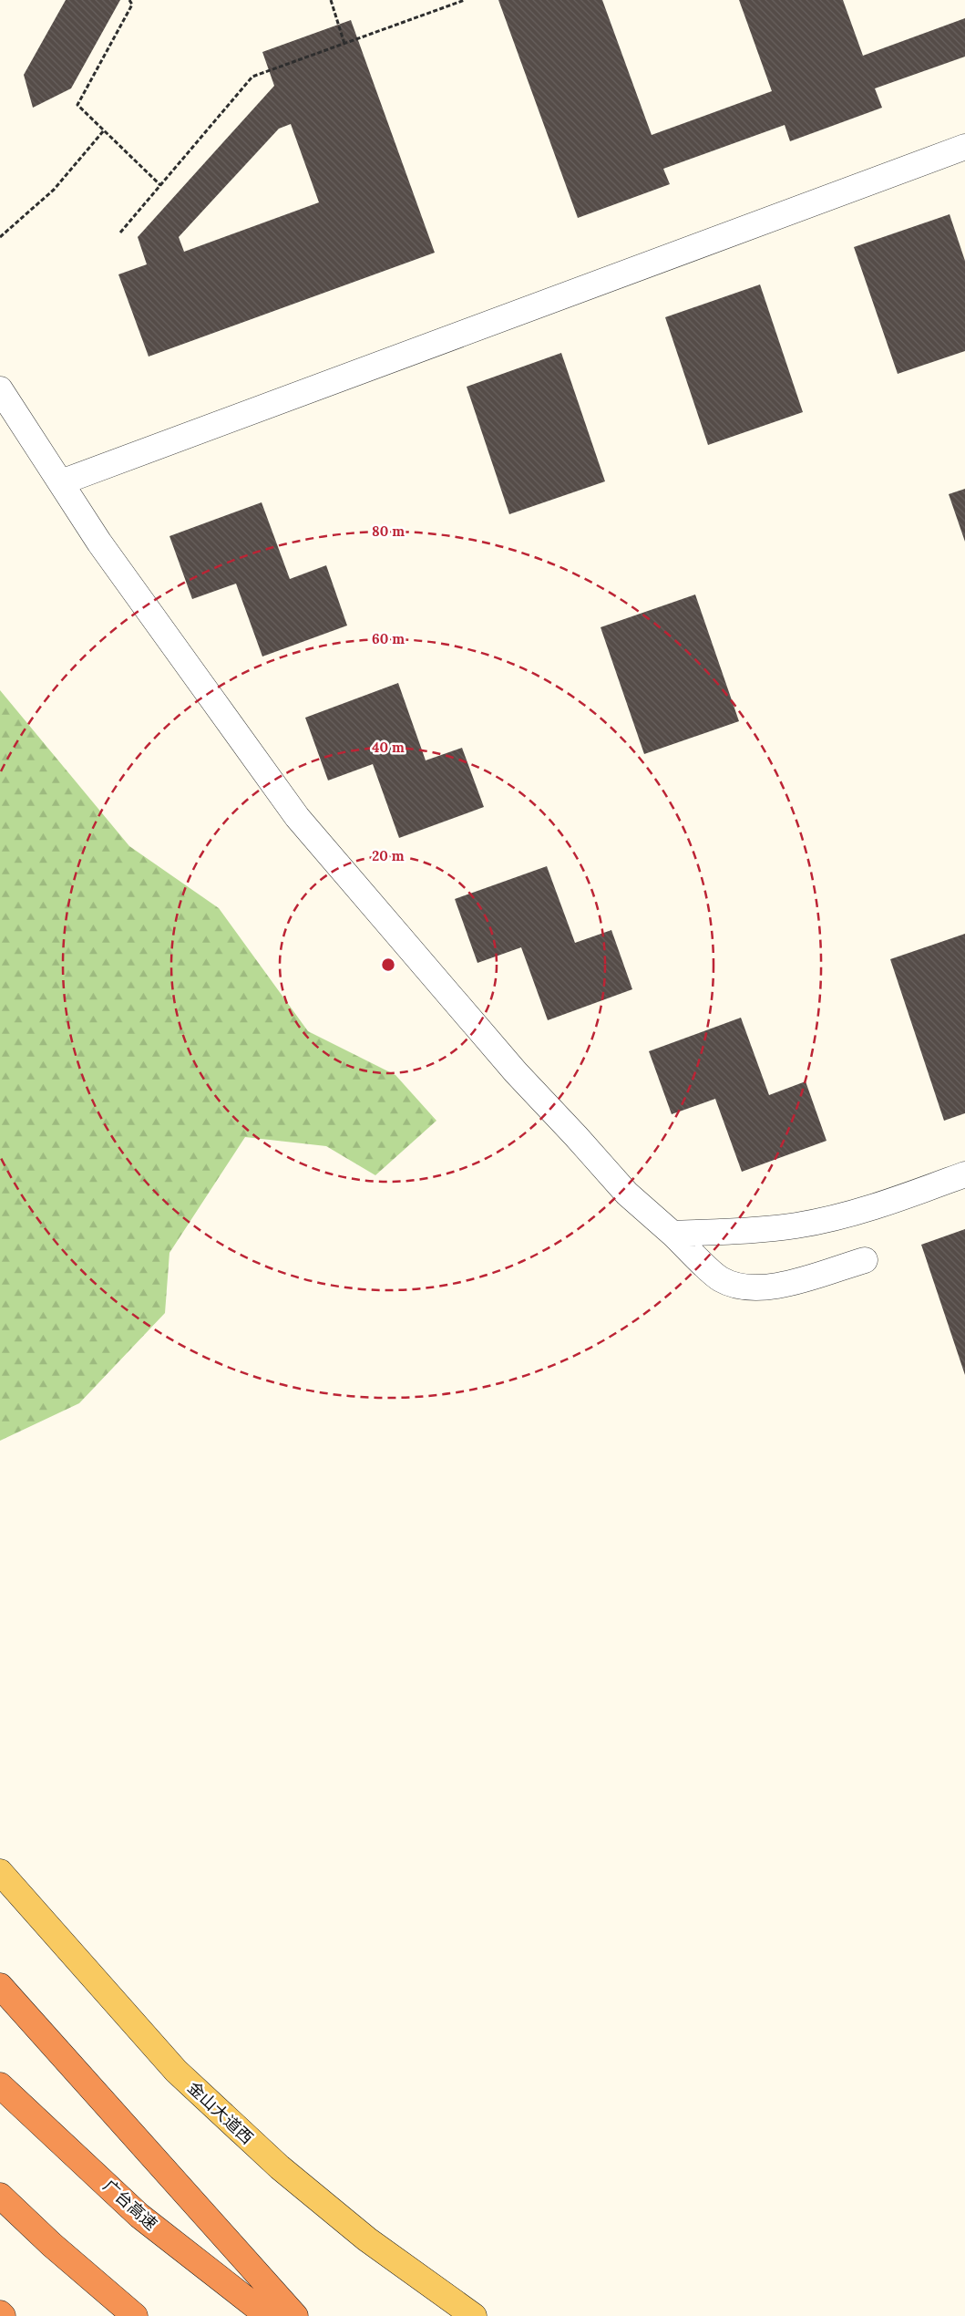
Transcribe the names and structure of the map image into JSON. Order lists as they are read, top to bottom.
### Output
{
  "streets": {
    "highway": ["广台高速"],
    "main road": ["金山大道西"]
  },
  "rings": [
    "80 m",
    "60 m",
    "40 m",
    "20 m"
  ]
}
